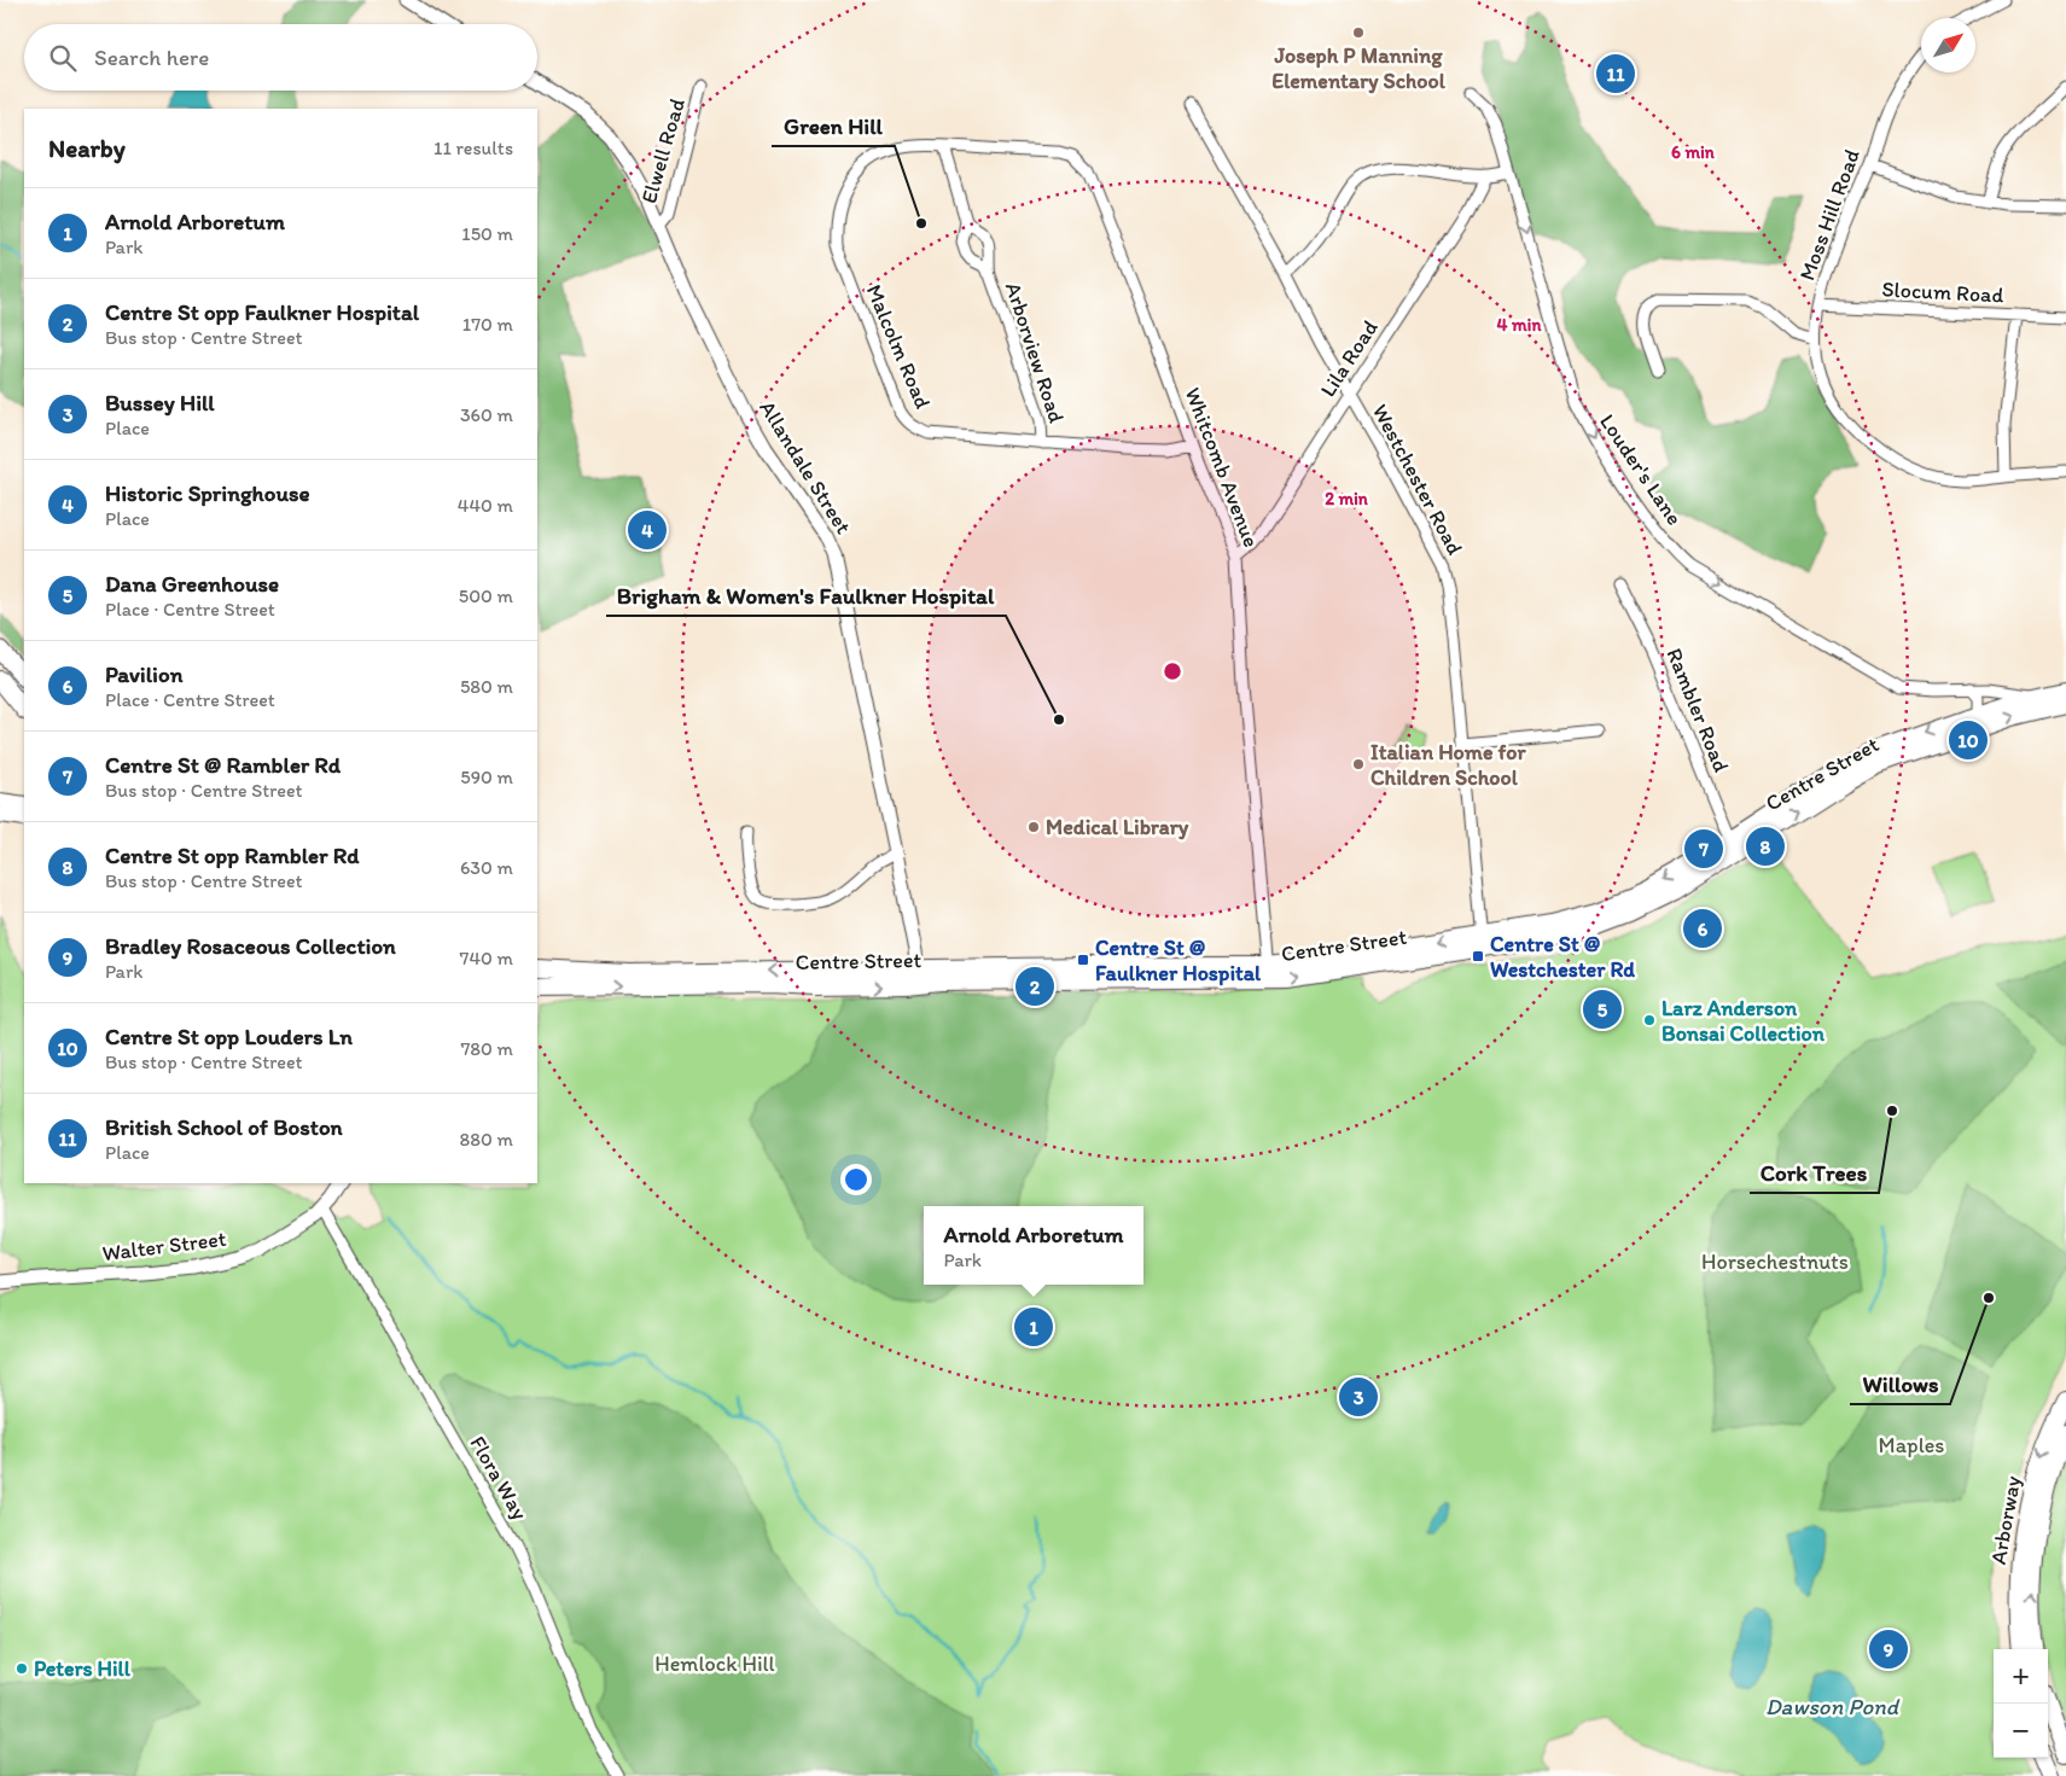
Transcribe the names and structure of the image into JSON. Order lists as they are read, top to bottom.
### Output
{
  "streets": {
    "highway": ["Centre Street", "Arborway"],
    "street": [
      "Elwell Road",
      "Moss Hill Road",
      "Slocum Road",
      "Malcolm Road",
      "Arborview Road",
      "Lila Road",
      "Allandale Street",
      "Whitcomb Avenue",
      "Louder's Lane",
      "Westchester Road",
      "Rambler Road",
      "Walter Street",
      "Flora Way"
    ]
  },
  "crossings": [
    ["Elwell Road", "Allandale Street"],
    ["Moss Hill Road", "Slocum Road"],
    ["Malcolm Road", "Arborview Road"],
    ["Malcolm Road", "Whitcomb Avenue"],
    ["Arborview Road", "Whitcomb Avenue"],
    ["Lila Road", "Whitcomb Avenue"],
    ["Lila Road", "Westchester Road"],
    ["Allandale Street", "Centre Street"],
    ["Whitcomb Avenue", "Centre Street"],
    ["Louder's Lane", "Centre Street"],
    ["Westchester Road", "Centre Street"],
    ["Rambler Road", "Centre Street"],
    ["Walter Street", "Flora Way"]
  ],
  "one_way": ["Louder's Lane"],
  "water": ["Dawson Pond"],
  "parks": ["Horsechestnuts", "Maples", "Hemlock Hill"],
  "places": {
    "other": [
      "Joseph P Manning Elementary School",
      "Green Hill",
      "Brigham & Women's Faulkner Hospital",
      "Italian Home for Children School",
      "Medical Library",
      "Larz Anderson Bonsai Collection",
      "Cork Trees",
      "Willows",
      "Peters Hill"
    ],
    "transit": ["Centre St @ Westchester Rd", "Centre St @ Faulkner Hospital"]
  },
  "north": "top right",
  "page": {
    "search": "Search here",
    "pins": [
      "11",
      "4",
      "10",
      "8",
      "7",
      "6",
      "2",
      "5",
      "1",
      "3",
      "9"
    ],
    "heading": ["Nearby", "11 results"],
    "list": [
      {
        "mark": "1",
        "name": "Arnold Arboretum",
        "note": "Park",
        "value": "150 m"
      },
      {
        "mark": "2",
        "name": "Centre St opp Faulkner Hospital",
        "note": "Bus stop · Centre Street",
        "value": "170 m"
      },
      {
        "mark": "3",
        "name": "Bussey Hill",
        "note": "Place",
        "value": "360 m"
      },
      {
        "mark": "4",
        "name": "Historic Springhouse",
        "note": "Place",
        "value": "440 m"
      },
      {
        "mark": "5",
        "name": "Dana Greenhouse",
        "note": "Place · Centre Street",
        "value": "500 m"
      },
      {
        "mark": "6",
        "name": "Pavilion",
        "note": "Place · Centre Street",
        "value": "580 m"
      },
      {
        "mark": "7",
        "name": "Centre St @ Rambler Rd",
        "note": "Bus stop · Centre Street",
        "value": "590 m"
      },
      {
        "mark": "8",
        "name": "Centre St opp Rambler Rd",
        "note": "Bus stop · Centre Street",
        "value": "630 m"
      },
      {
        "mark": "9",
        "name": "Bradley Rosaceous Collection",
        "note": "Park",
        "value": "740 m"
      },
      {
        "mark": "10",
        "name": "Centre St opp Louders Ln",
        "note": "Bus stop · Centre Street",
        "value": "780 m"
      },
      {
        "mark": "11",
        "name": "British School of Boston",
        "note": "Place",
        "value": "880 m"
      }
    ],
    "popup": ["Arnold Arboretum", "Park"],
    "map_buttons": ["+", "−"]
  },
  "rings": ["6 min", "4 min", "2 min"]
}
